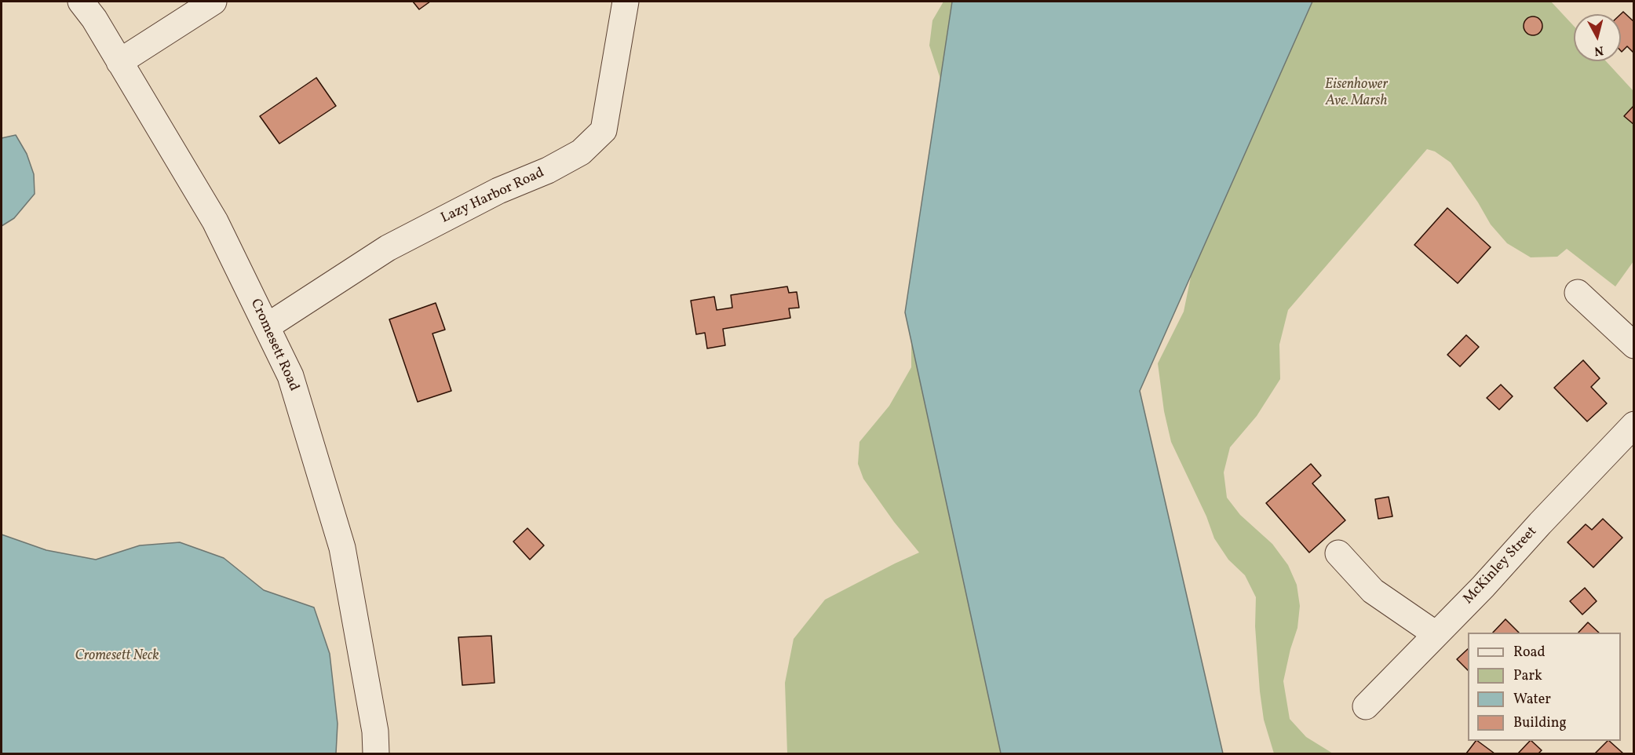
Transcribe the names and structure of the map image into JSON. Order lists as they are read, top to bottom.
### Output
{
  "streets": {
    "street": ["Lazy Harbor Road", "Cromesett Road", "McKinley Street"]
  },
  "crossings": [
    ["Lazy Harbor Road", "Cromesett Road"]
  ],
  "parks": ["Eisenhower Ave. Marsh", "Cromesett Neck"],
  "legend": [
    "Road",
    "Park",
    "Water",
    "Building"
  ],
  "north": "bottom"
}
